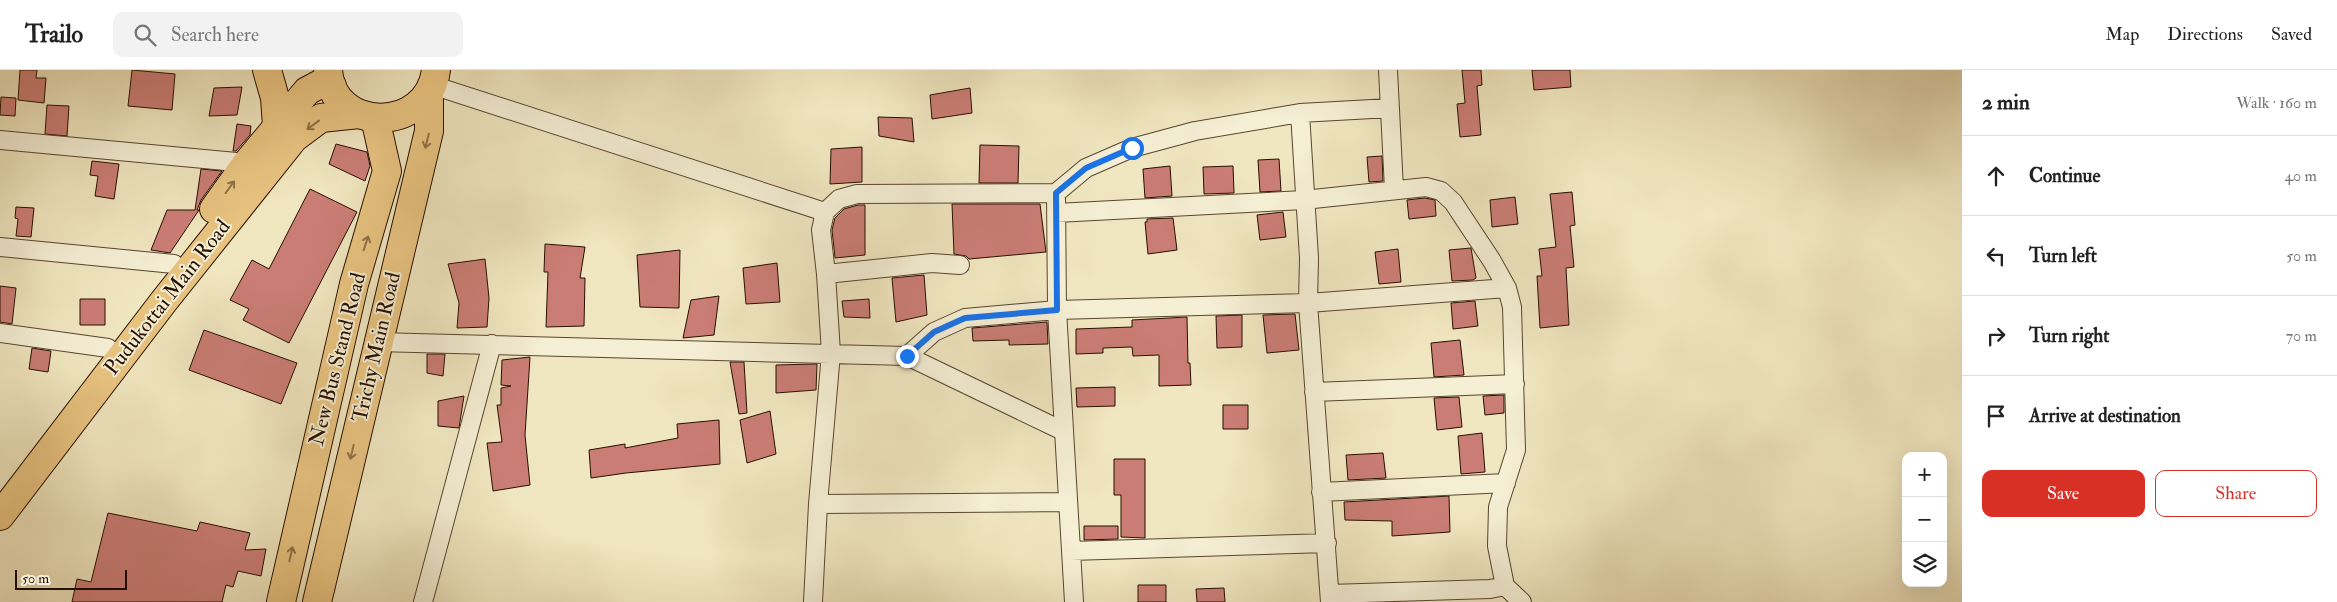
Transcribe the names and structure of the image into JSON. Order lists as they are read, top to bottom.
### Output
{
  "streets": {
    "main road": ["Pudukottai Main Road", "Trichy Main Road", "New Bus Stand Road"]
  },
  "crossings": [
    ["Pudukottai Main Road", "Trichy Main Road"],
    ["Pudukottai Main Road", "New Bus Stand Road"]
  ],
  "one_way": ["New Bus Stand Road"],
  "scale_bar": "50 m",
  "page": {
    "header": "Trailo",
    "search": "Search here",
    "nav": ["Map", "Directions", "Saved"],
    "heading": ["2 min", "Walk · 160 m"],
    "list": [
      ["Continue", "40 m"],
      ["Turn left", "50 m"],
      ["Turn right", "70 m"],
      "Arrive at destination"
    ],
    "map_buttons": ["+", "−"],
    "buttons": ["Save", "Share"],
    "scale": "50 m"
  }
}
